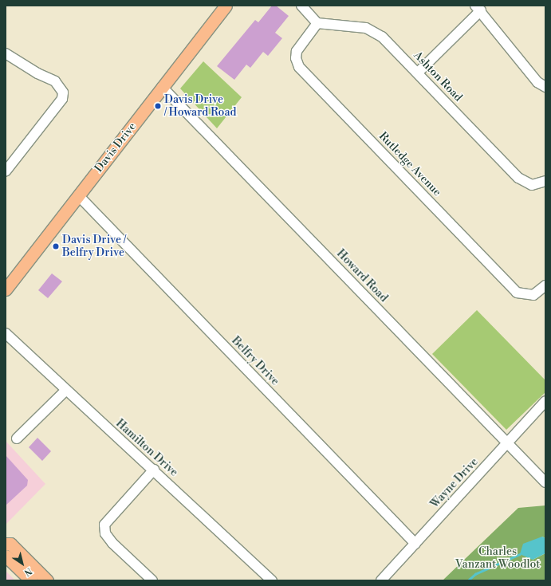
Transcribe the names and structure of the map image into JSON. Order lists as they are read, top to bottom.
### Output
{
  "streets": {
    "main road": ["Davis Drive"],
    "street": [
      "Ashton Road",
      "Rutledge Avenue",
      "Howard Road",
      "Belfry Drive",
      "Hamilton Drive",
      "Wayne Drive"
    ]
  },
  "crossings": [
    ["Ashton Road", "Rutledge Avenue"],
    ["Davis Drive", "Howard Road"],
    ["Davis Drive", "Belfry Drive"],
    ["Howard Road", "Wayne Drive"],
    ["Belfry Drive", "Wayne Drive"]
  ],
  "parks": ["Charles Vanzant Woodlot"],
  "places": ["Davis Drive / Howard Road", "Davis Drive / Belfry Drive"],
  "north": "bottom right"
}
